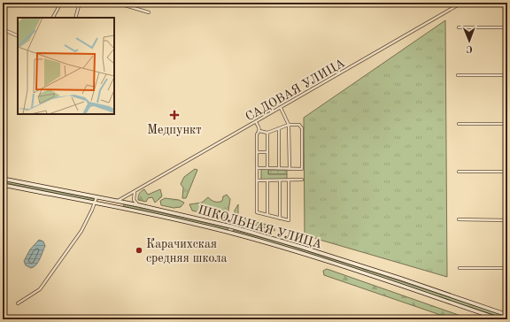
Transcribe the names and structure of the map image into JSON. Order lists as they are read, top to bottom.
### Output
{
  "streets": {
    "main road": ["ШКОЛЬНАЯ УЛИЦА"],
    "street": ["САДОВАЯ УЛИЦА"]
  },
  "crossings": [
    ["САДОВАЯ УЛИЦА", "ШКОЛЬНАЯ УЛИЦА"]
  ],
  "places": {
    "health": ["Медпункт"],
    "other": ["Карачихская средняя школа"]
  },
  "north": "bottom"
}
